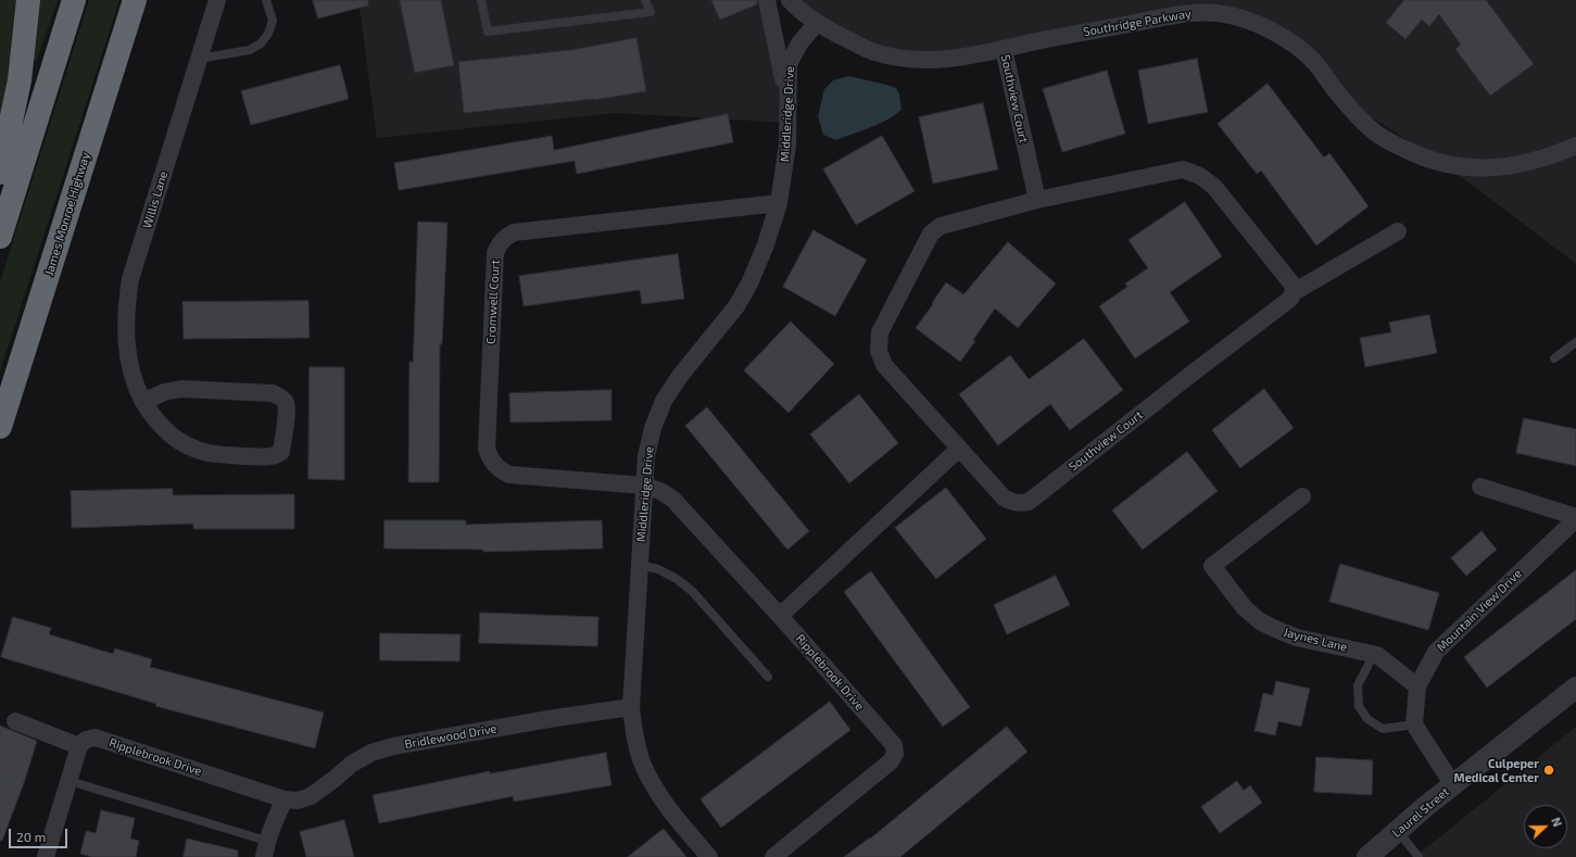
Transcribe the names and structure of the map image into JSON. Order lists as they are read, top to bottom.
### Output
{
  "streets": {
    "highway": ["James Monroe Highway"],
    "street": [
      "Southridge Parkway",
      "Southview Court",
      "Middleridge Drive",
      "Willis Lane",
      "Cromwell Court",
      "Mountain View Drive",
      "Jaynes Lane",
      "Ripplebrook Drive",
      "Bridlewood Drive",
      "Laurel Street"
    ]
  },
  "crossings": [
    ["Southridge Parkway", "Southview Court"],
    ["Southridge Parkway", "Middleridge Drive"],
    ["Middleridge Drive", "Cromwell Court"],
    ["Middleridge Drive", "Ripplebrook Drive"],
    ["Middleridge Drive", "Bridlewood Drive"],
    ["Cromwell Court", "Ripplebrook Drive"],
    ["Mountain View Drive", "Jaynes Lane"],
    ["Ripplebrook Drive", "Bridlewood Drive"]
  ],
  "places": ["Culpeper Medical Center"],
  "scale_bar": "20 m",
  "north": "right"
}
